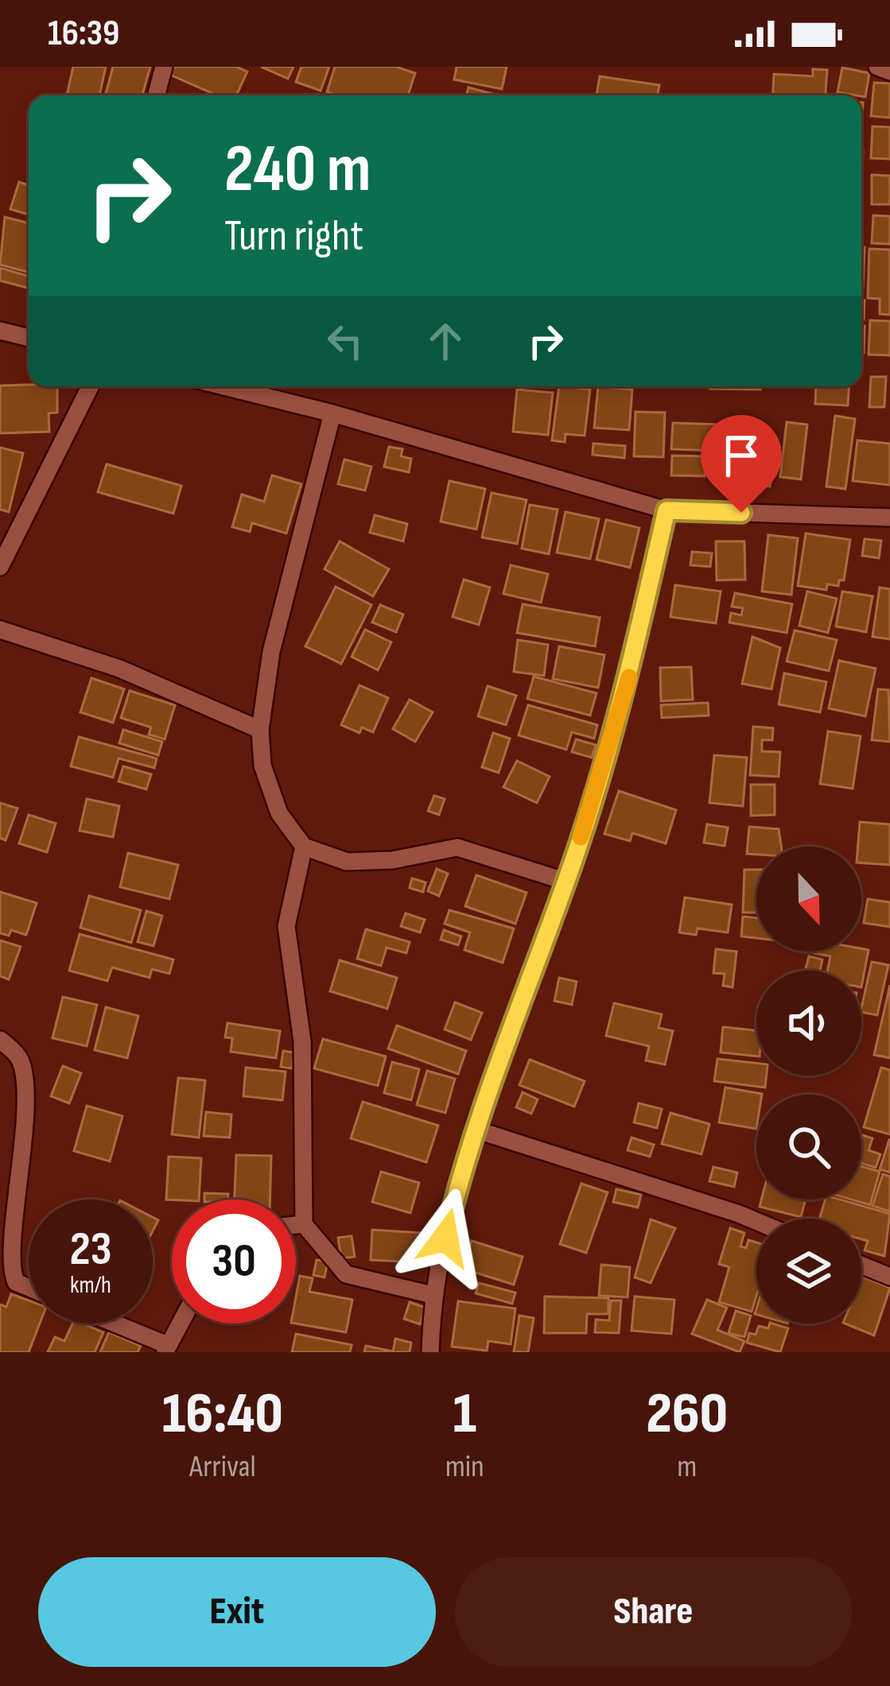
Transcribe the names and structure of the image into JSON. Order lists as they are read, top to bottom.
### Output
{
  "north": "bottom",
  "page": {
    "status": "16:39",
    "turn": ["240 m", "Turn right"],
    "speed": "23 km/h",
    "limit": "30",
    "eta": [
      "16:40",
      "Arrival",
      "1",
      "min",
      "260",
      "m"
    ],
    "buttons": ["Exit", "Share"]
  }
}
